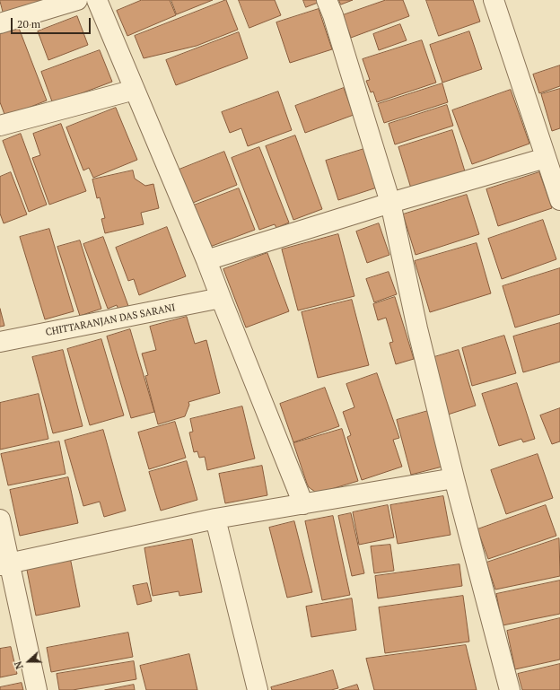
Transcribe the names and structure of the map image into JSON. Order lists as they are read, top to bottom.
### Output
{
  "streets": {
    "street": ["CHITTARANJAN DAS SARANI"]
  },
  "scale_bar": "20 m",
  "north": "left"
}
